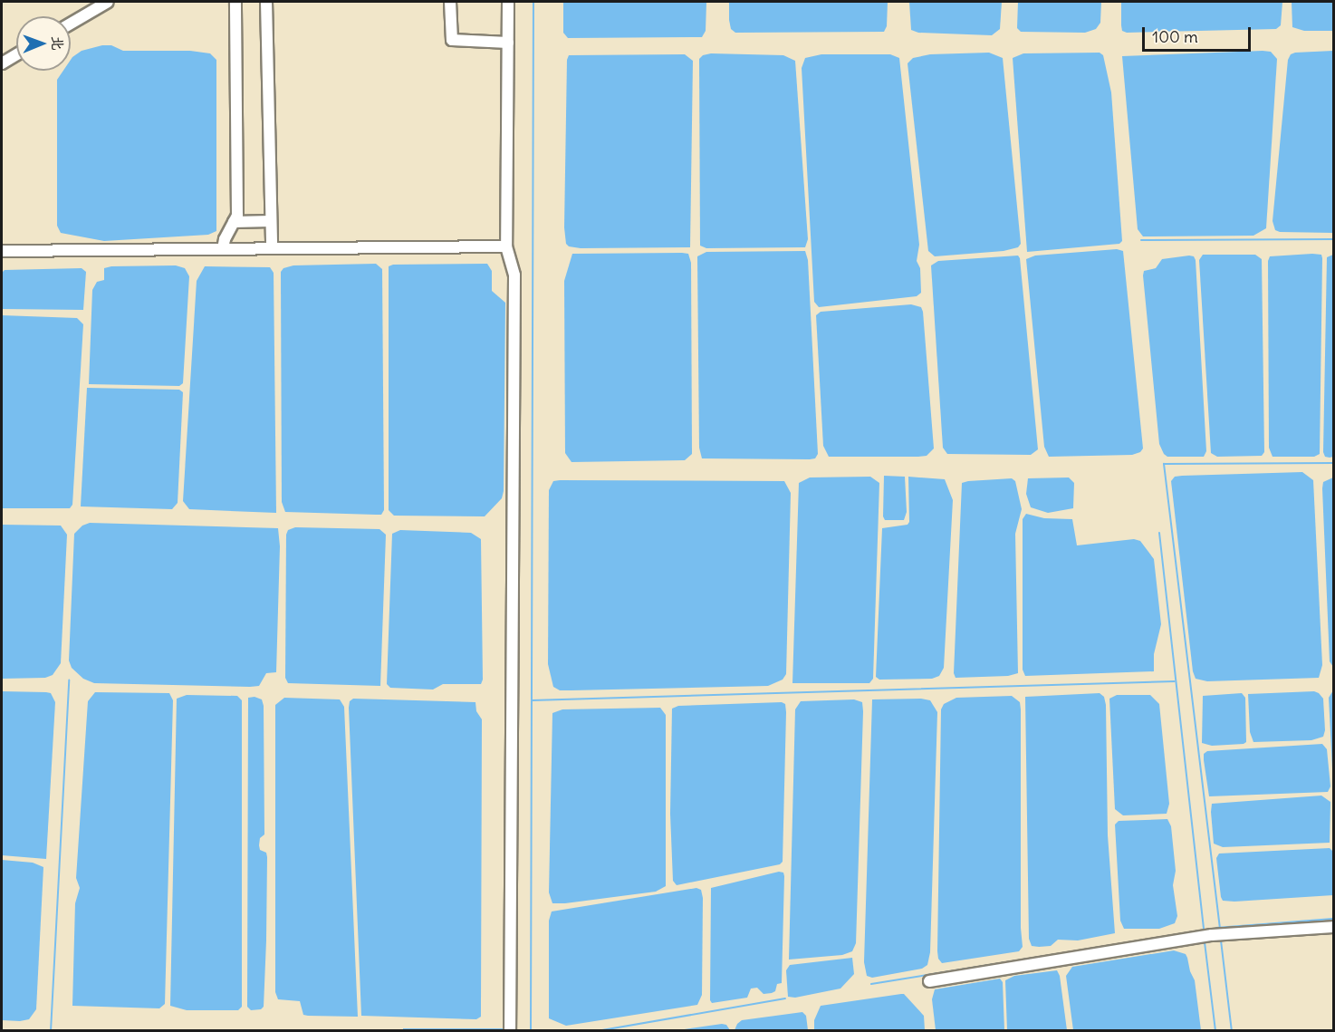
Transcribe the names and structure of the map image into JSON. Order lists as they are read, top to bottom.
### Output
{
  "scale_bar": "100 m",
  "north": "right"
}
